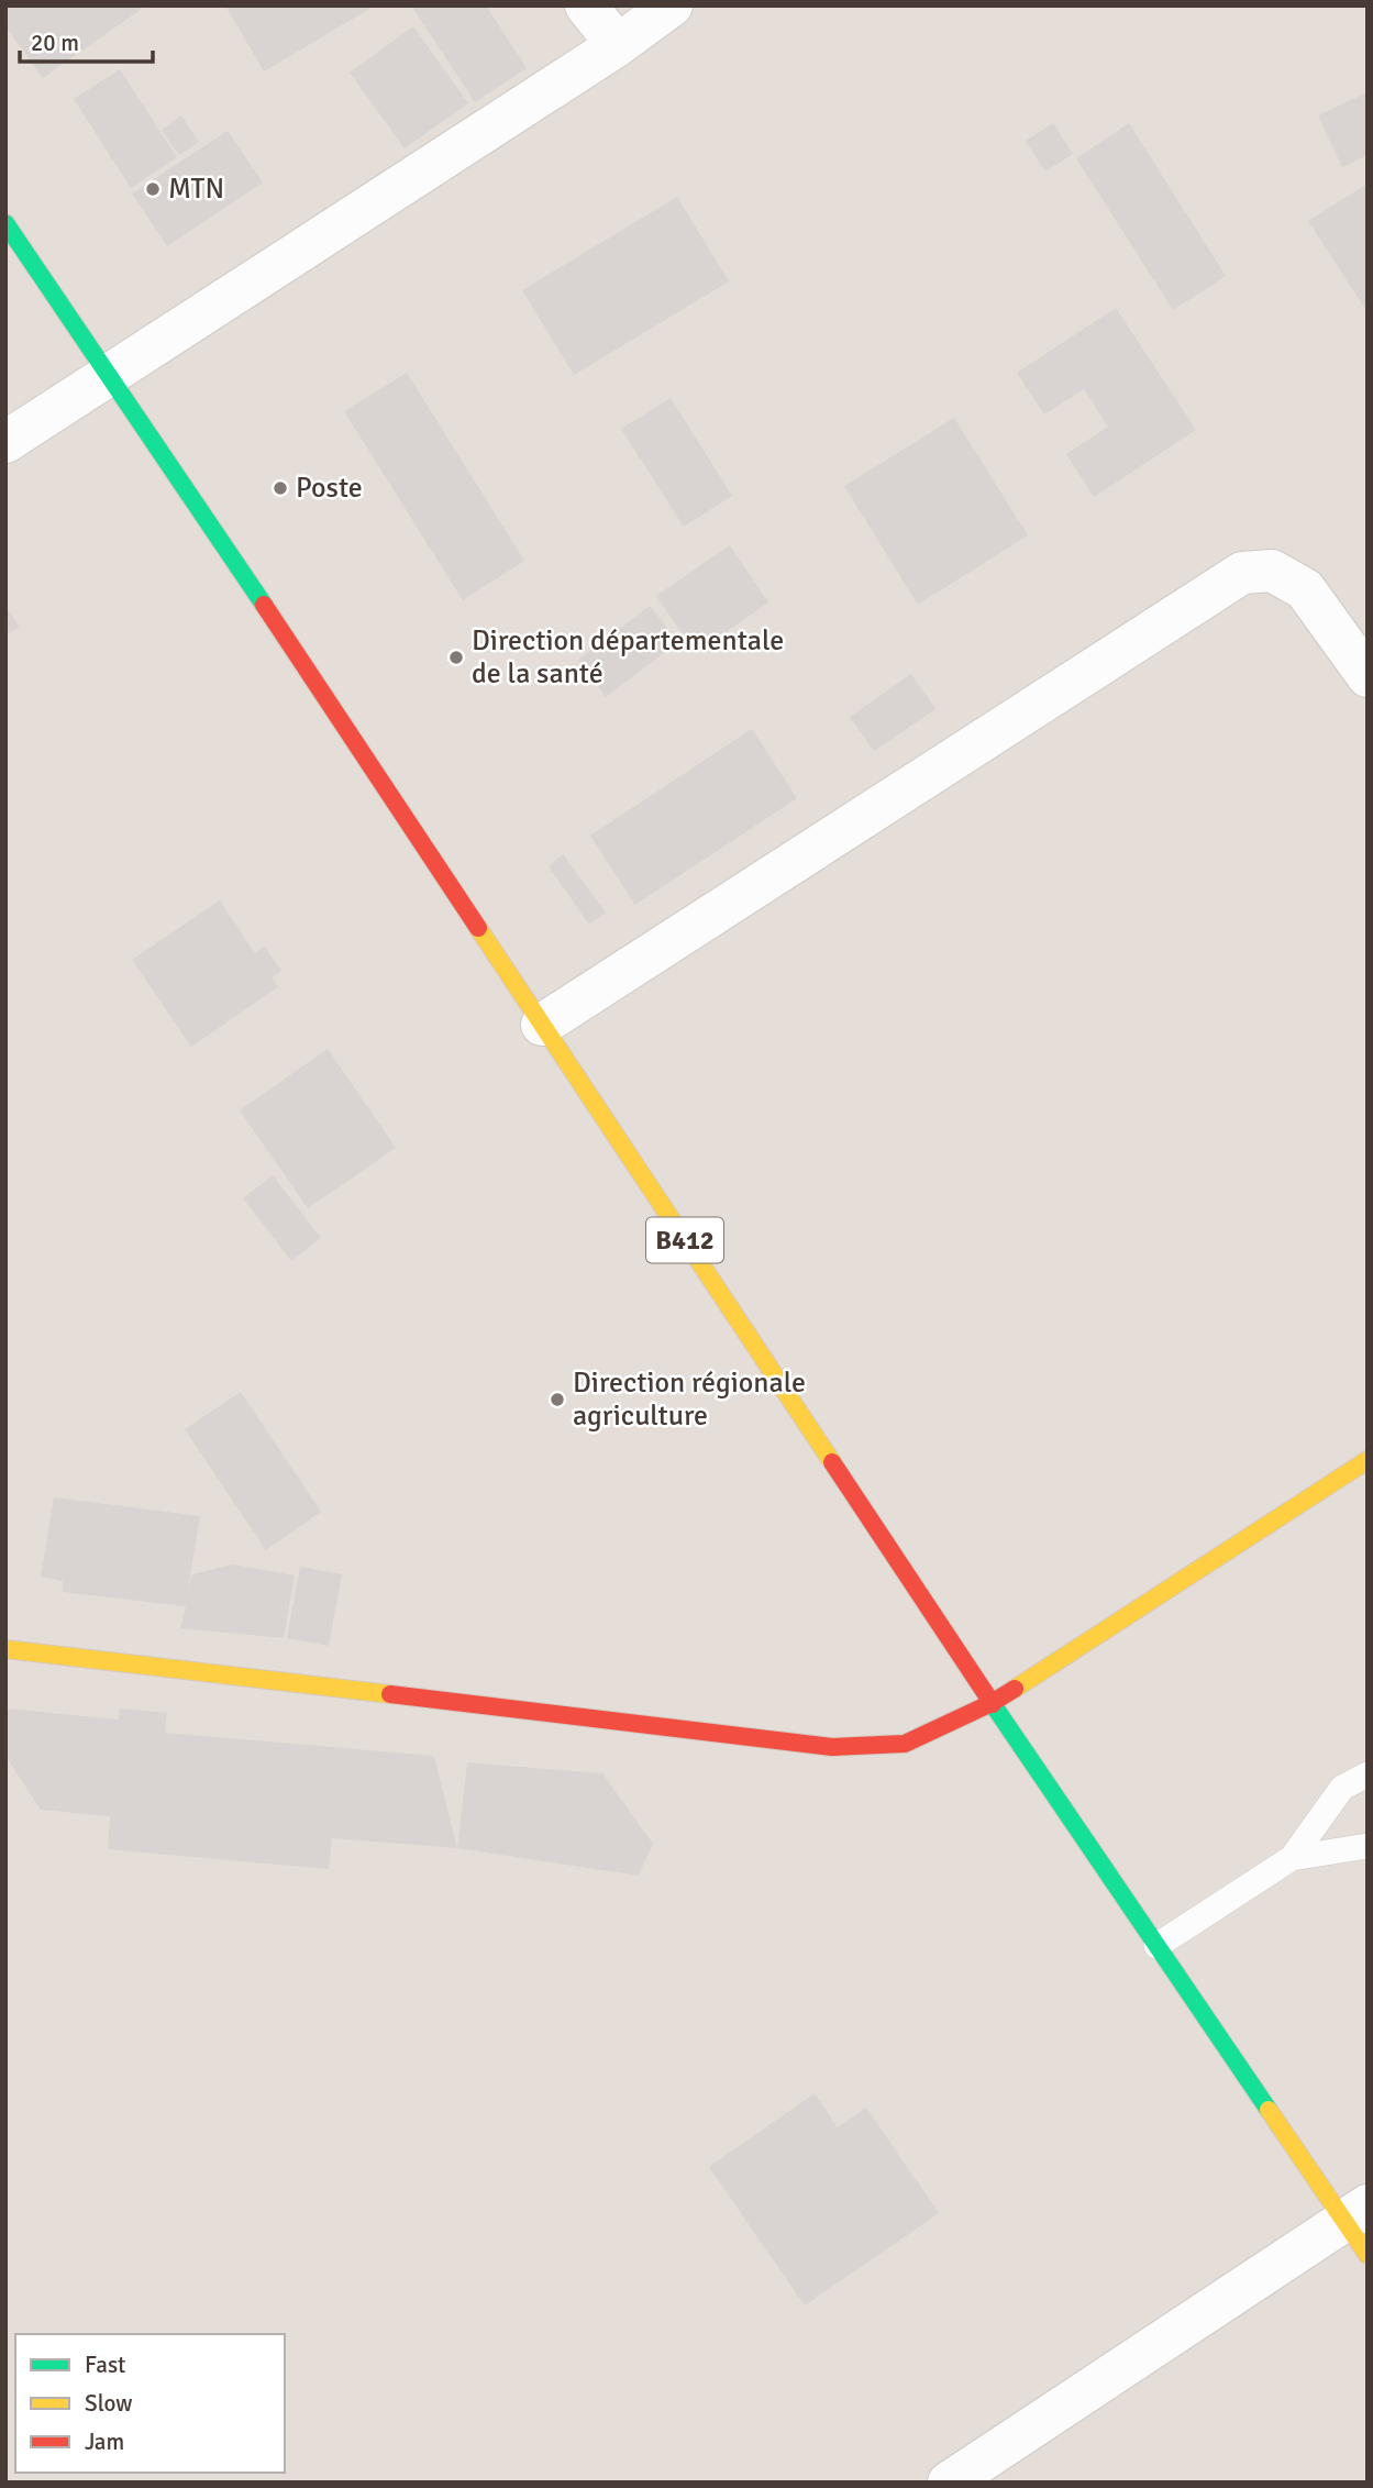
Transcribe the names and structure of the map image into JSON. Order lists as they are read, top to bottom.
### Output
{
  "streets": {
    "main road": ["B412"]
  },
  "places": [
    "MTN",
    "Poste",
    "Direction départementale de la santé",
    "Direction régionale agriculture"
  ],
  "legend": ["Fast", "Slow", "Jam"],
  "scale_bar": "20 m"
}
